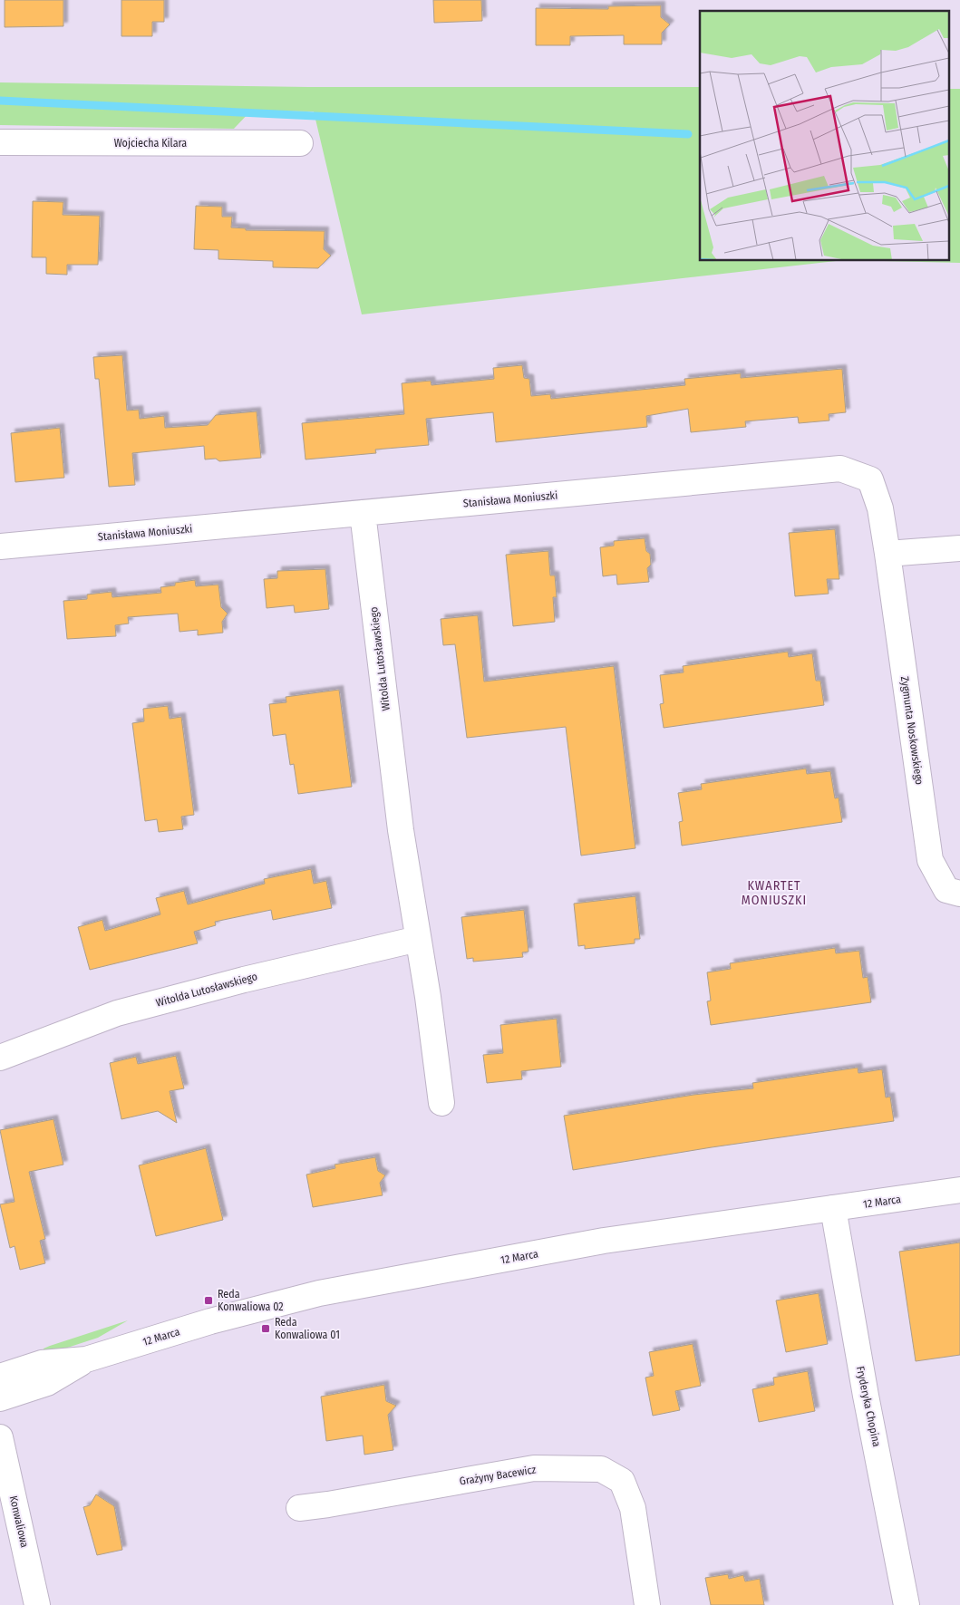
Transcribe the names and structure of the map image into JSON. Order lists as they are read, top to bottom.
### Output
{
  "streets": {
    "street": [
      "Wojciecha Kilara",
      "Stanisława Moniuszki",
      "Witolda Lutosławskiego",
      "Zygmunta Noskowskiego",
      "12 Marca",
      "Fryderyka Chopina",
      "Grażyny Bacewicz",
      "Konwaliowa"
    ]
  },
  "crossings": [
    ["Stanisława Moniuszki", "Witolda Lutosławskiego"],
    ["Stanisława Moniuszki", "Zygmunta Noskowskiego"],
    ["12 Marca", "Fryderyka Chopina"]
  ],
  "districts": ["KWARTET MONIUSZKI"],
  "places": {
    "transit": ["Reda Konwaliowa 02", "Reda Konwaliowa 01"]
  }
}
